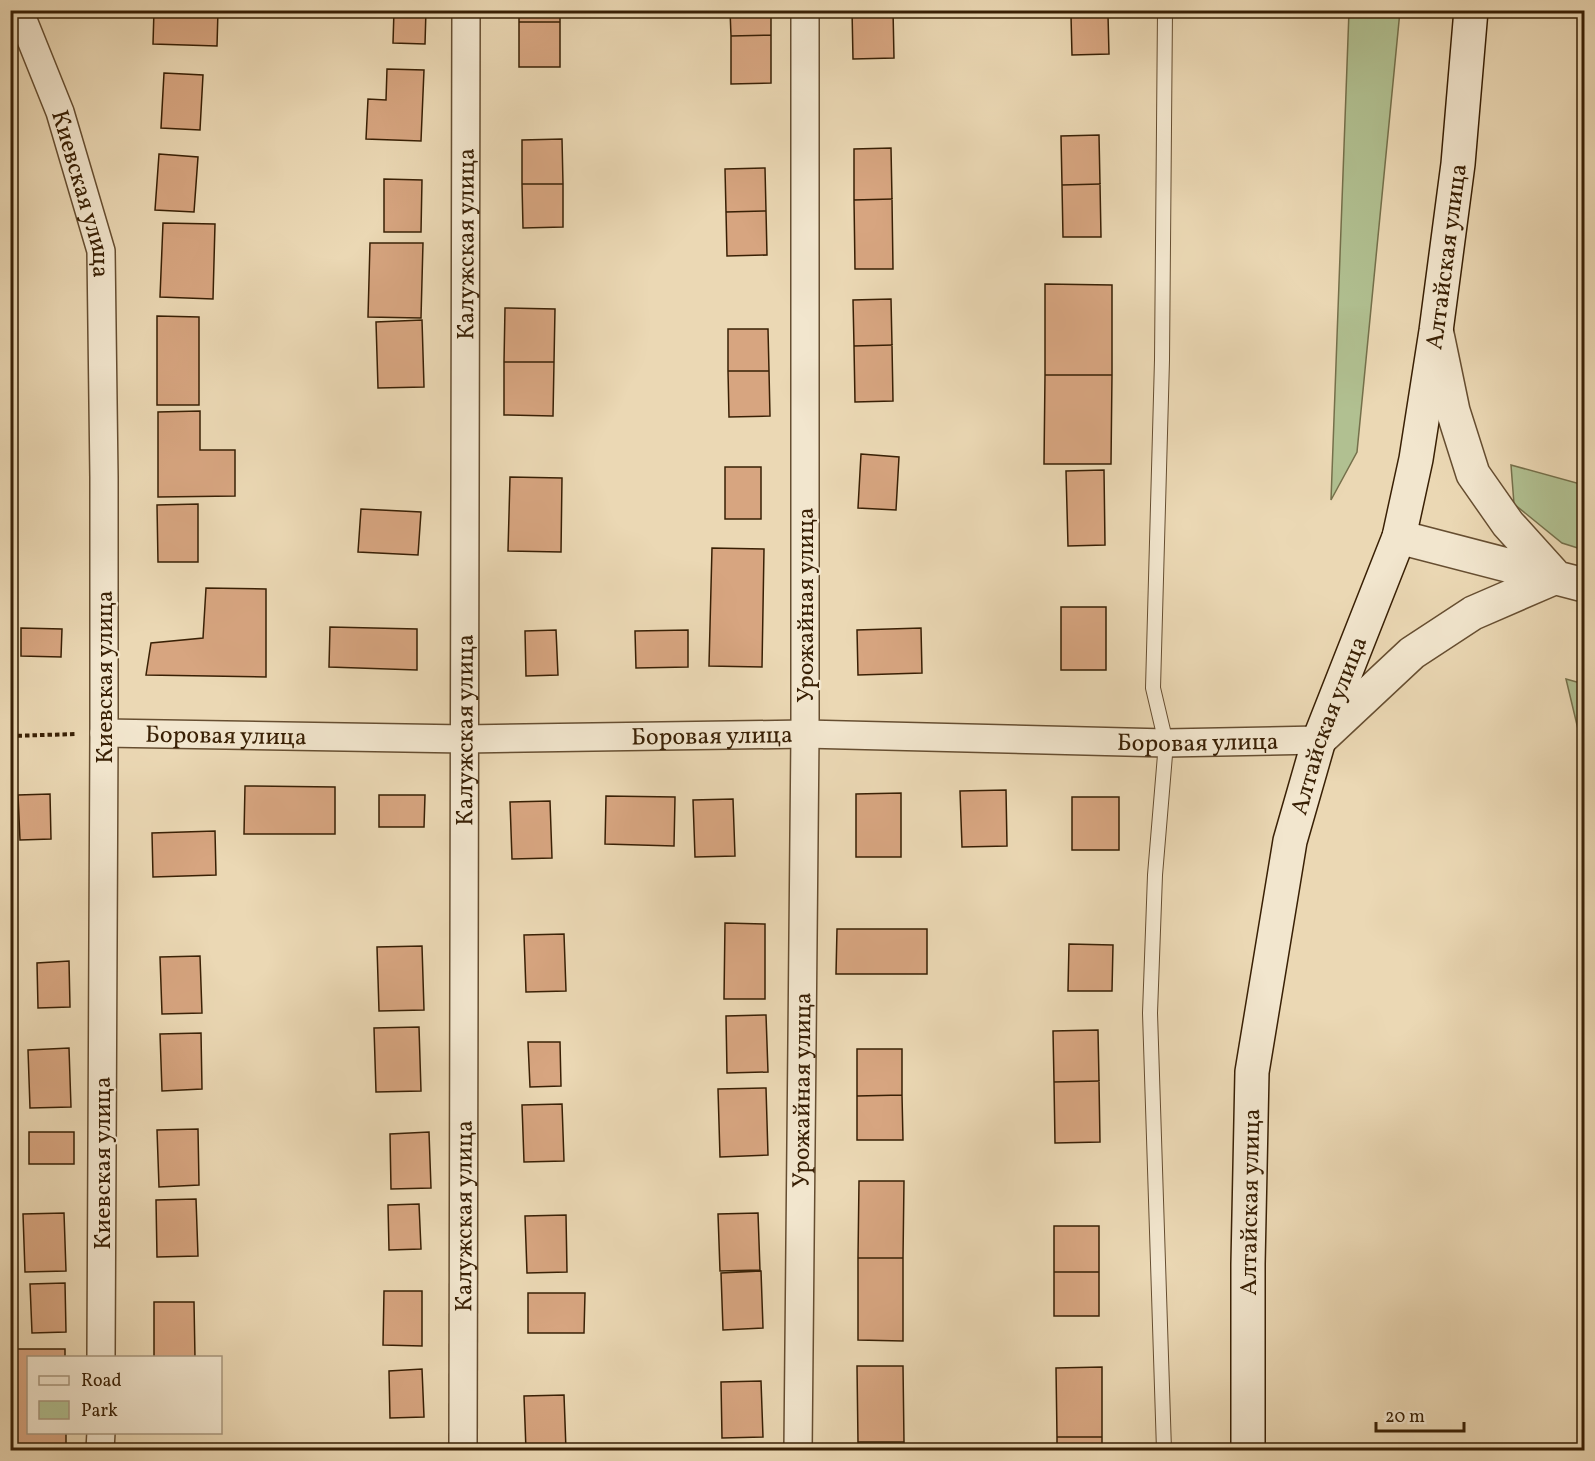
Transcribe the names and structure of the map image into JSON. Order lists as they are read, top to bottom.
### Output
{
  "streets": {
    "main road": ["Алтайская улица"],
    "street": [
      "Киевская улица",
      "Калужская улица",
      "Урожайная улица",
      "Боровая улица"
    ]
  },
  "crossings": [
    ["Киевская улица", "Боровая улица"],
    ["Калужская улица", "Боровая улица"],
    ["Алтайская улица", "Боровая улица"],
    ["Урожайная улица", "Боровая улица"]
  ],
  "legend": ["Road", "Park"],
  "scale_bar": "20 m"
}
